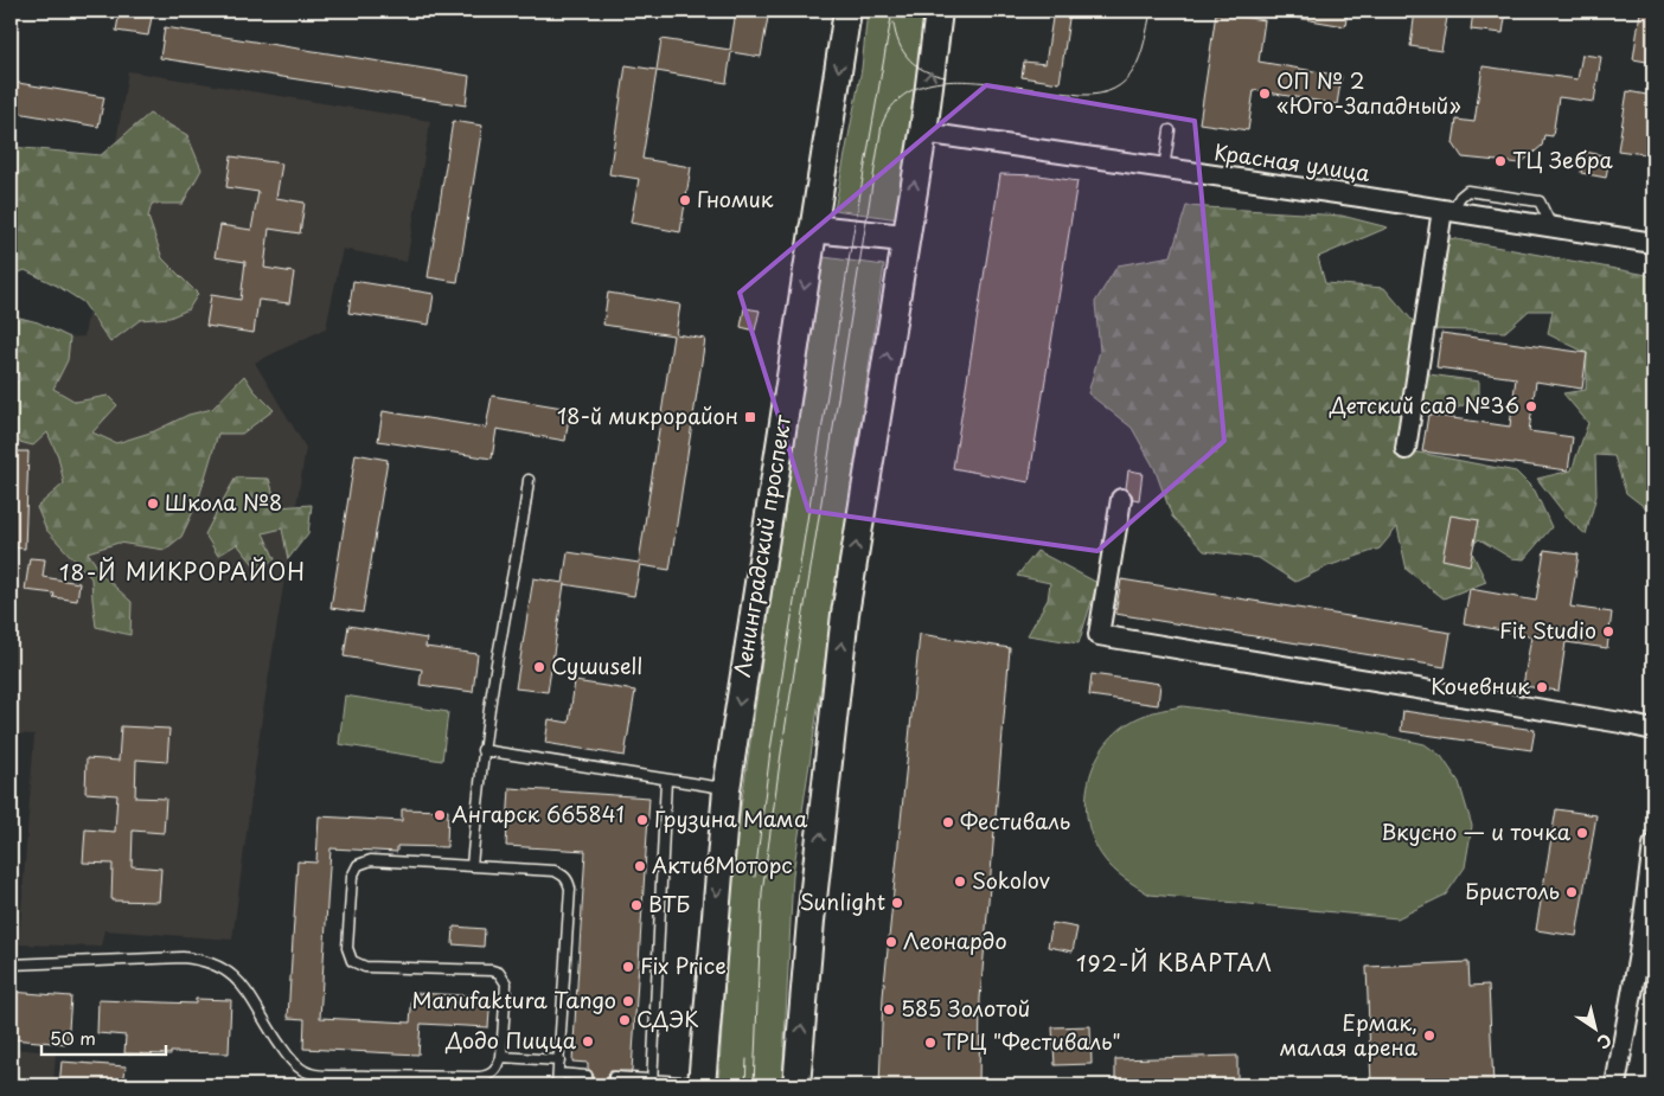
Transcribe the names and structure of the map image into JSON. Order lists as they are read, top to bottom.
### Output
{
  "streets": {
    "main road": ["Ленинградский проспект"],
    "street": ["Красная улица"]
  },
  "districts": ["18-Й МИКРОРАЙОН", "192-Й КВАРТАЛ"],
  "places": {
    "other": [
      "ОП № 2 «Юго-Западный»",
      "ТЦ Зебра",
      "Гномик",
      "Детский сад №36",
      "Школа №8",
      "Fit Studio",
      "Сушиsell",
      "Кочевник",
      "Ангарск 665841",
      "Грузина Мама",
      "Фестиваль",
      "Вкусно — и точка",
      "АктивМоторс",
      "Sokolov",
      "Бристоль",
      "Sunlight",
      "ВТБ",
      "Леонардо",
      "Fix Price",
      "Manufaktura Tango",
      "585 Золотой",
      "СДЭК",
      "Ермак, малая арена",
      "Додо Пицца",
      "ТРЦ \"Фестиваль\""
    ],
    "transit": ["18-й микрорайон"]
  },
  "scale_bar": "50 m",
  "north": "bottom right"
}
